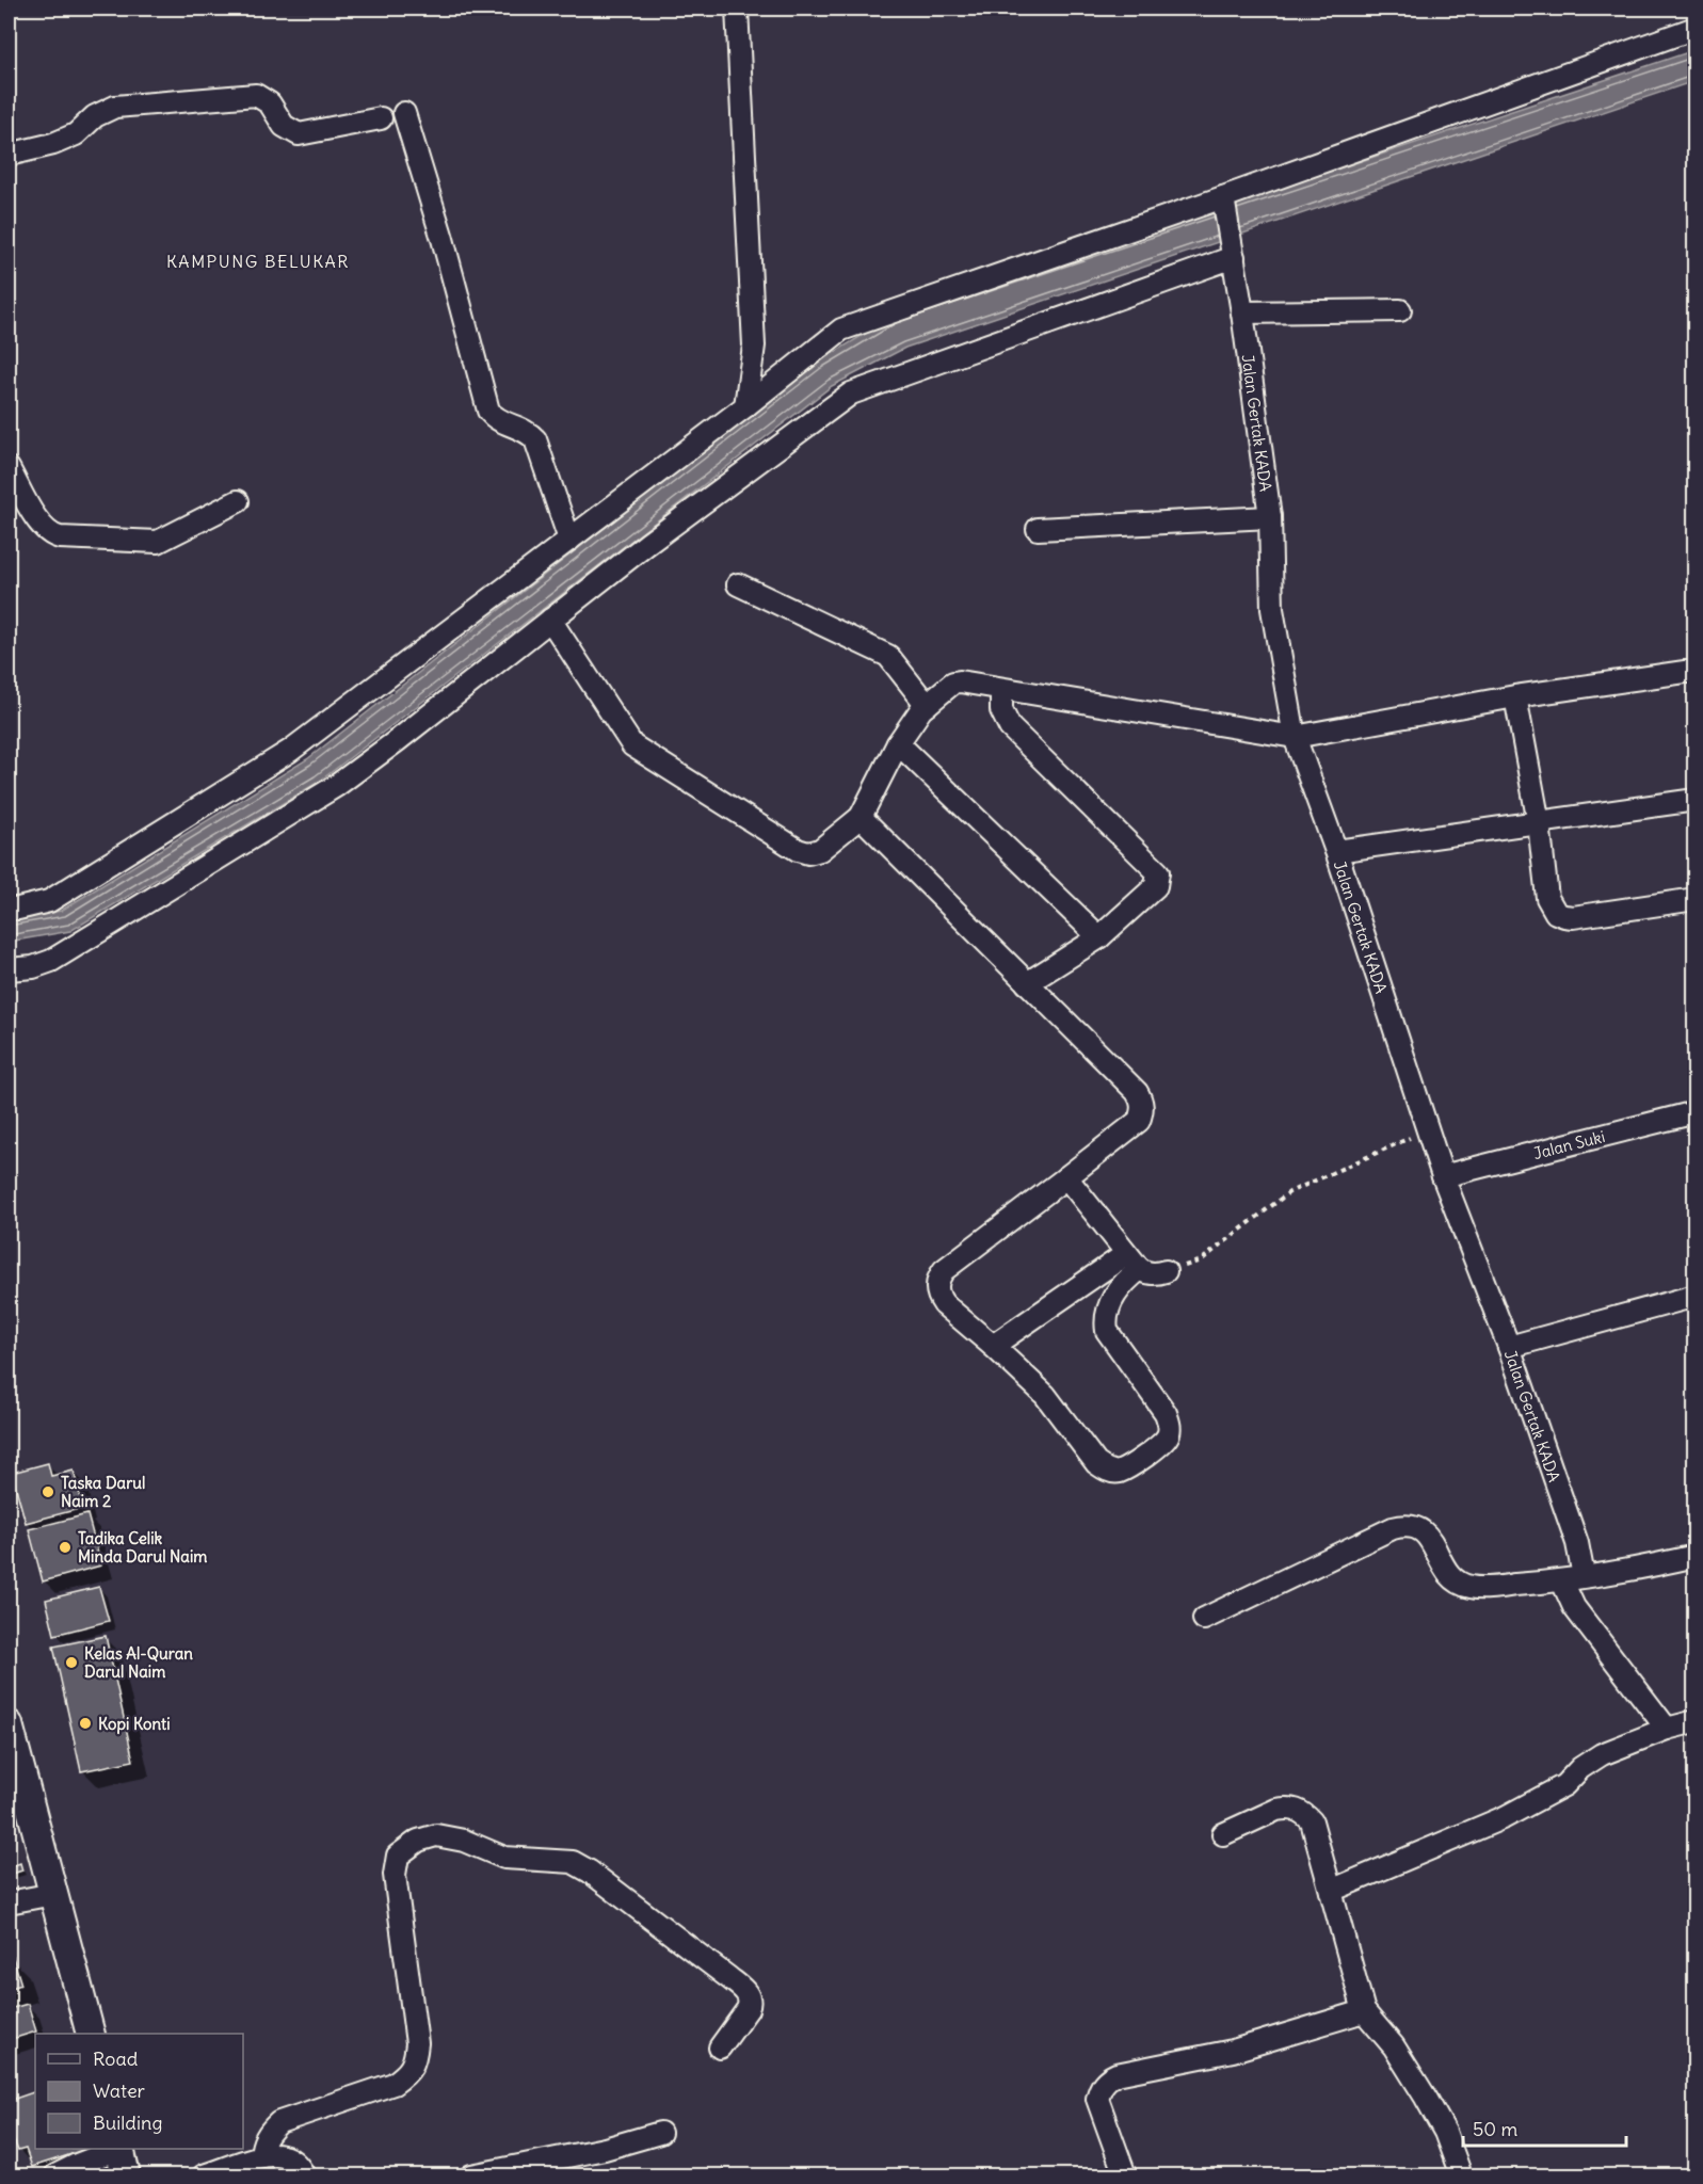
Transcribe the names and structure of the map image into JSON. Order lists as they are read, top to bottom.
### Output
{
  "streets": {
    "street": ["Jalan Gertak KADA", "Jalan Suki"]
  },
  "crossings": [
    ["Jalan Gertak KADA", "Jalan Suki"]
  ],
  "districts": ["KAMPUNG BELUKAR"],
  "places": [
    "Taska Darul Naim 2",
    "Tadika Celik Minda Darul Naim",
    "Kelas Al-Quran Darul Naim",
    "Kopi Konti"
  ],
  "legend": ["Road", "Water", "Building"],
  "scale_bar": "50 m"
}
